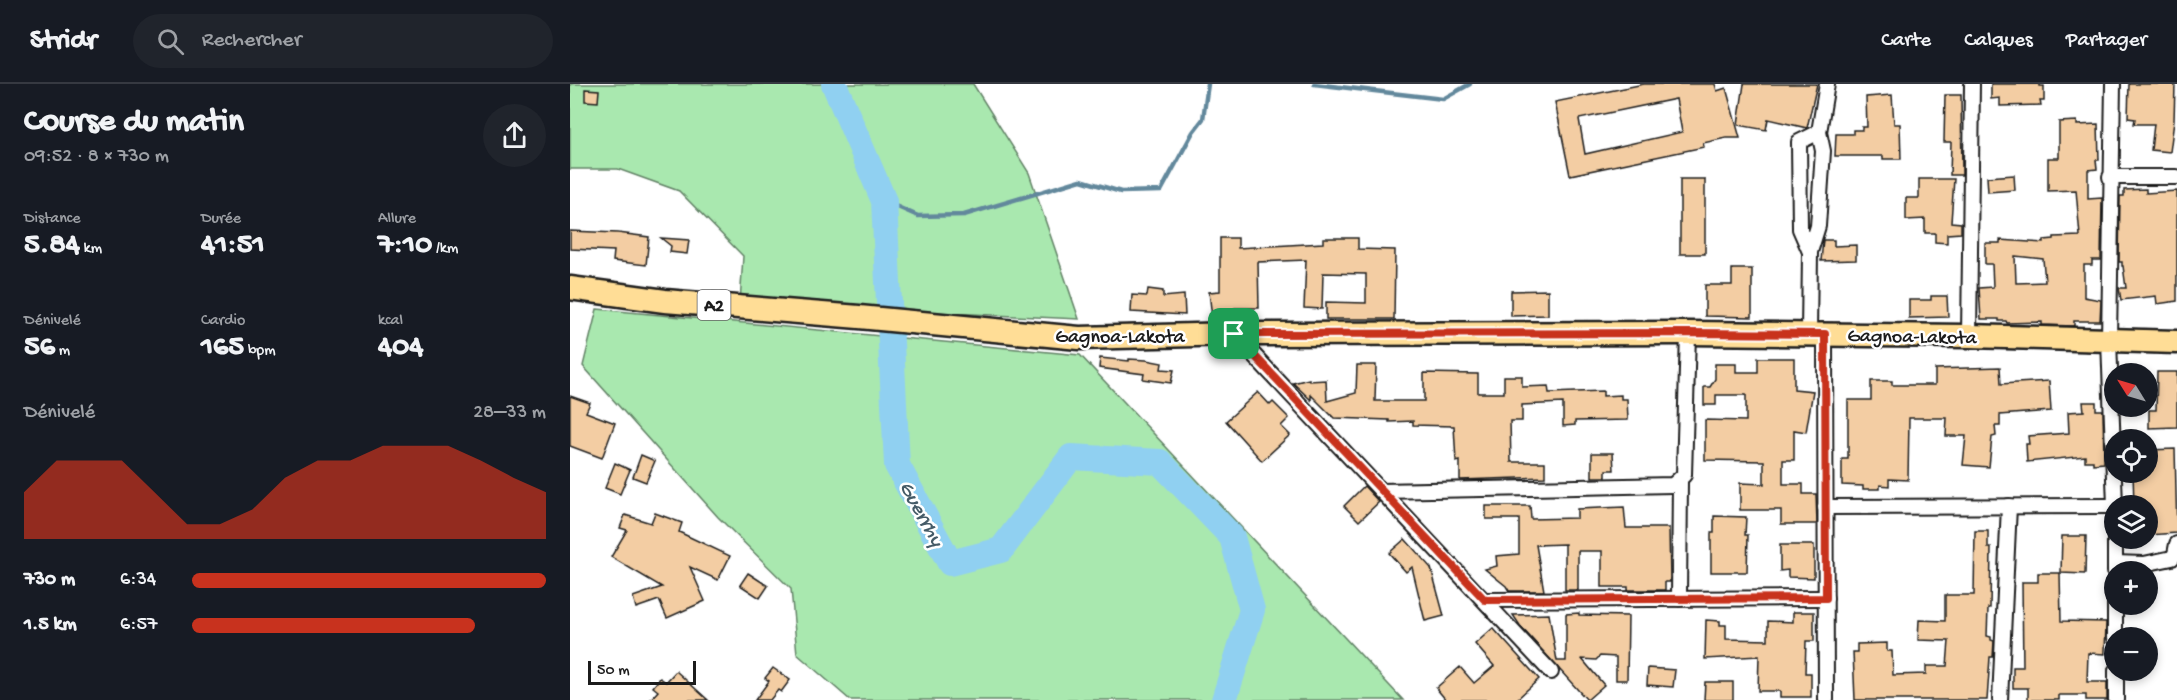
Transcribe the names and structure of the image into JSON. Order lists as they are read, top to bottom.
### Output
{
  "streets": {
    "main road": ["A2", "Gagnoa-Lakota"]
  },
  "water": ["Guerrhy"],
  "scale_bar": "50 m",
  "north": "top left",
  "page": {
    "header": "Stridr",
    "search": "Rechercher",
    "nav": ["Carte", "Calques", "Partager"],
    "heading": ["Course du matin", "09:52 · 8 × 730 m"],
    "stats": [
      ["Distance", "5.84 km"],
      ["Durée", "41:51"],
      ["Allure", "7:10 /km"],
      ["Dénivelé", "56 m"],
      ["Cardio", "165 bpm"],
      ["kcal", "404"]
    ],
    "map_buttons": ["+", "−"],
    "chart": ["Dénivelé", "28–33 m"],
    "list": [
      {
        "name": "730 m",
        "note": "6:34"
      },
      {
        "name": "1.5 km",
        "note": "6:57"
      }
    ],
    "scale": "50 m"
  }
}
